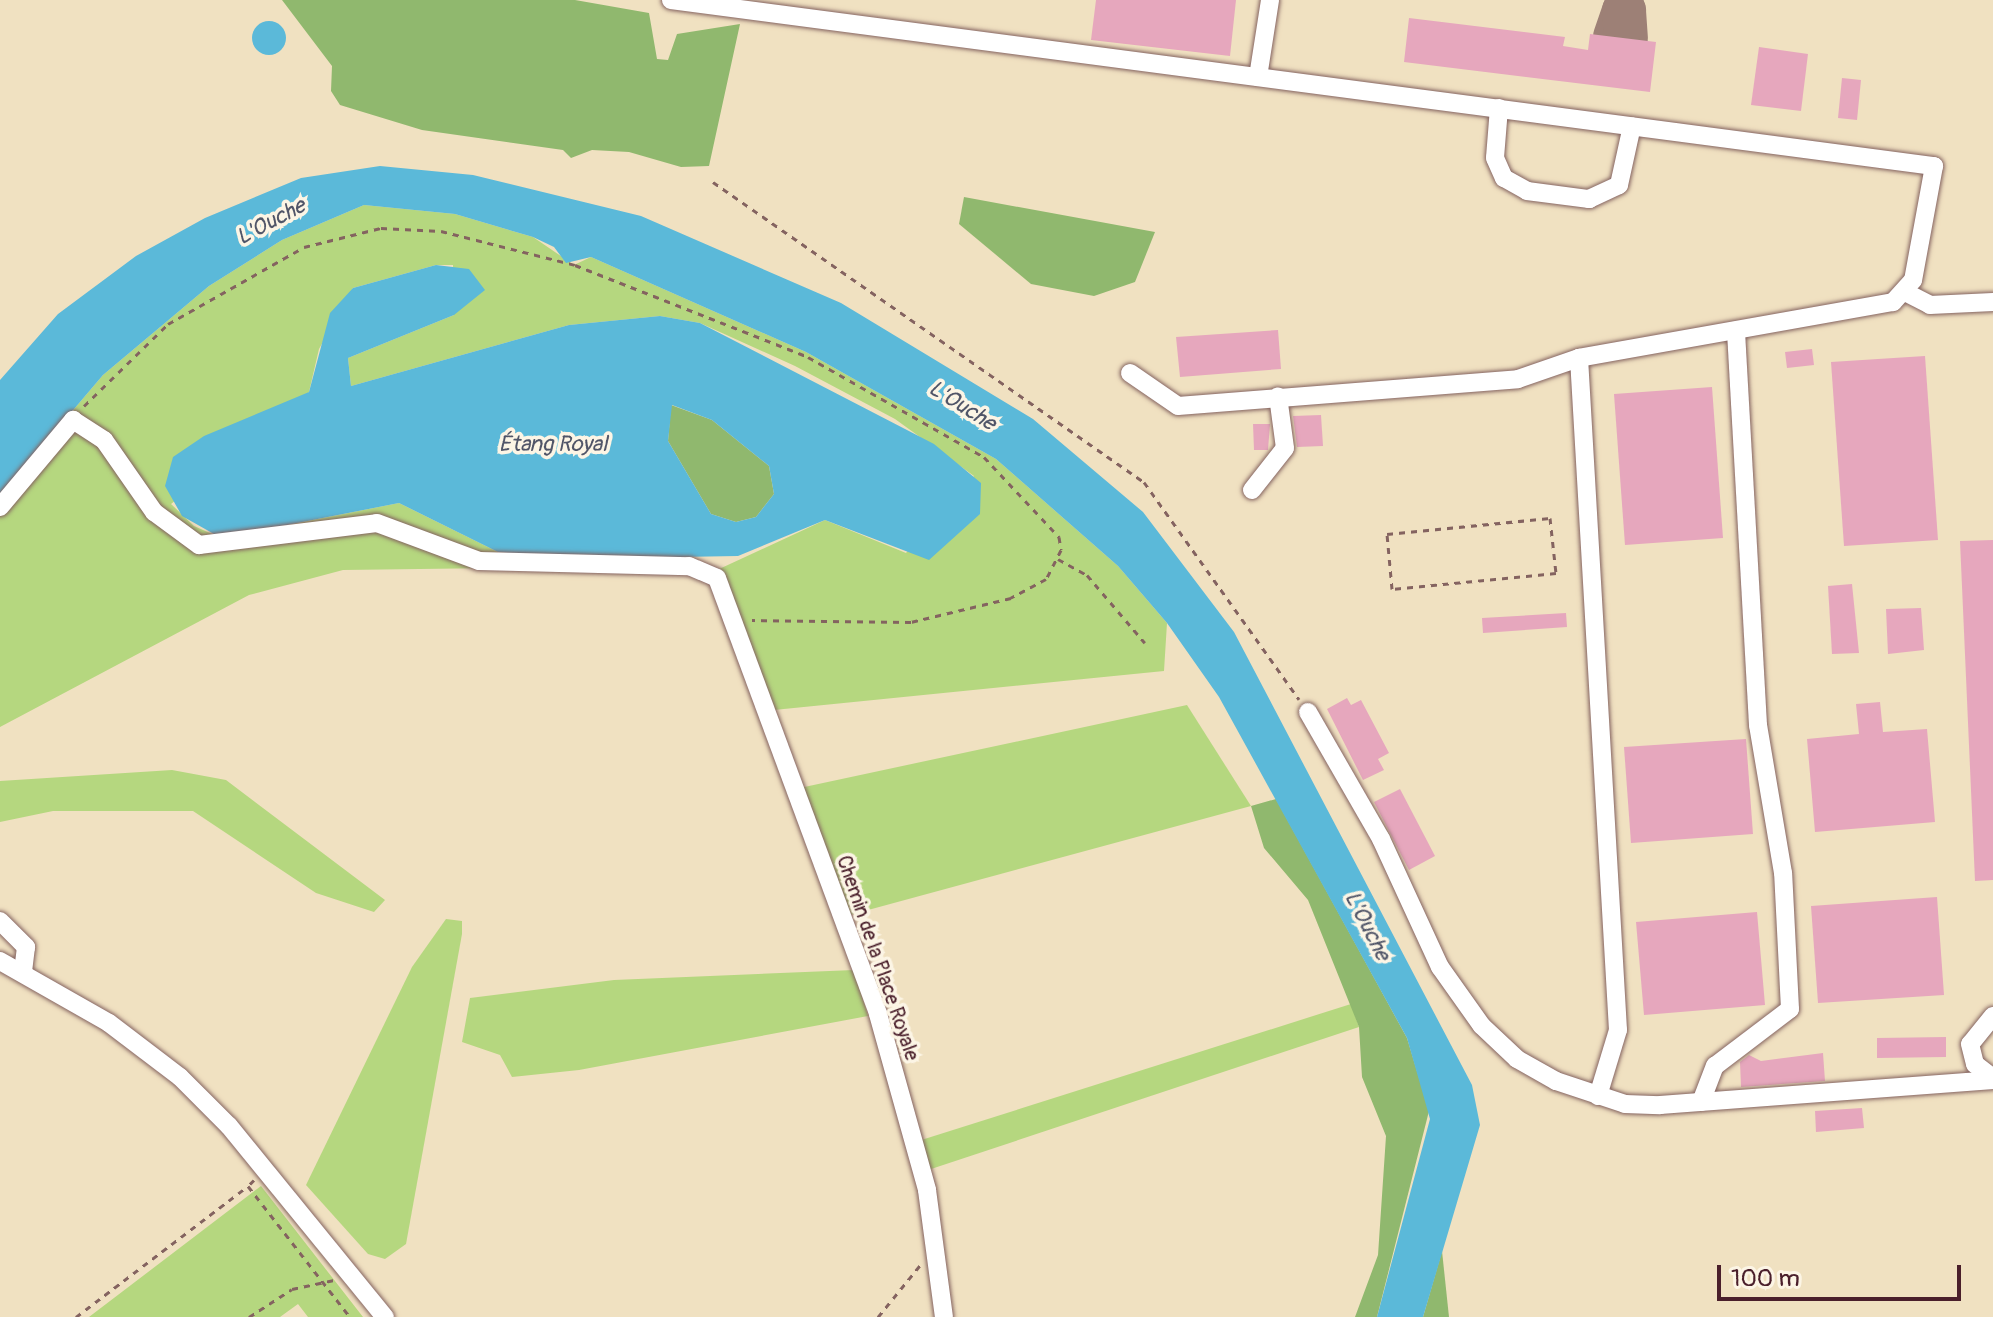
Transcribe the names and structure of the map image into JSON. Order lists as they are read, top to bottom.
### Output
{
  "streets": {
    "street": ["Chemin de la Place Royale"]
  },
  "water": ["L'Ouche", "Étang Royal"],
  "scale_bar": "100 m"
}
